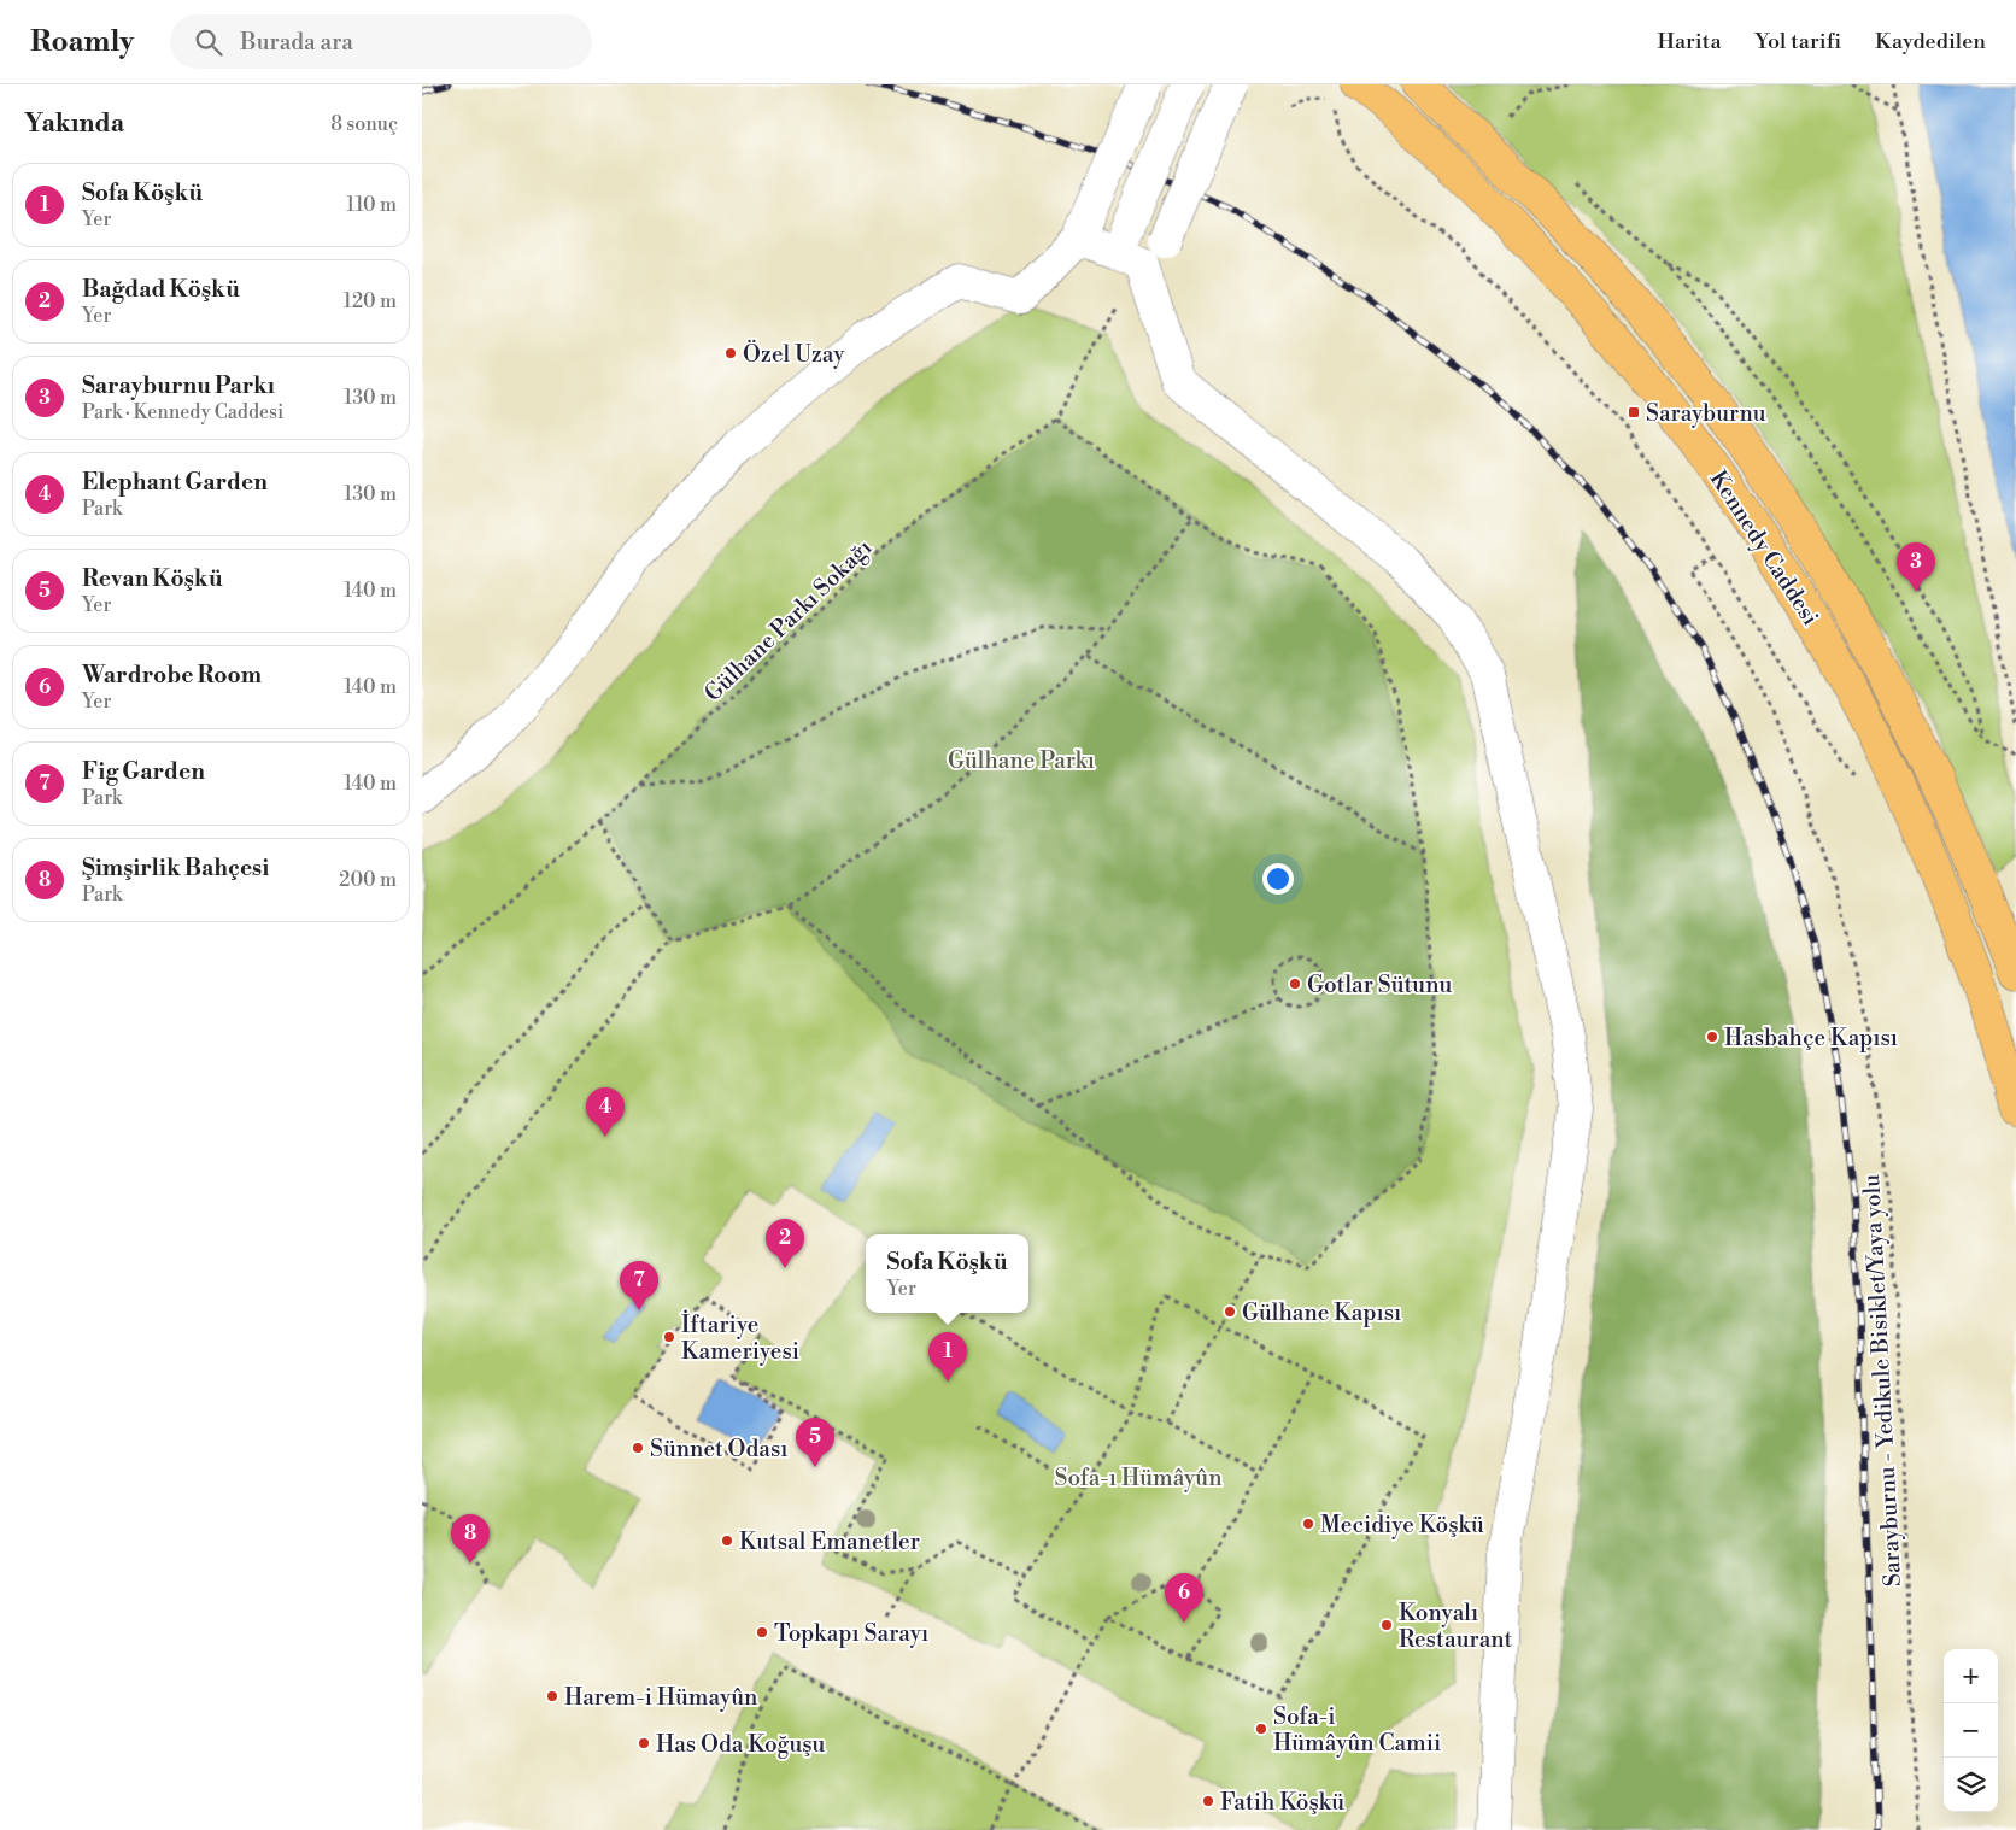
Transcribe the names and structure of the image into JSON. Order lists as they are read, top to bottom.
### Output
{
  "streets": {
    "main road": ["Kennedy Caddesi"],
    "path": ["Gülhane Parkı Sokağı", "Sarayburnu - Yedikule Bisiklet/Yaya yolu"]
  },
  "parks": ["Gülhane Parkı", "Sofa-ı Hümâyûn"],
  "places": {
    "other": [
      "Özel Uzay",
      "Gotlar Sütunu",
      "Hasbahçe Kapısı",
      "Gülhane Kapısı",
      "İftariye Kameriyesi",
      "Sünnet Odası",
      "Mecidiye Köşkü",
      "Kutsal Emanetler",
      "Konyalı Restaurant",
      "Topkapı Sarayı",
      "Harem-i Hümayûn",
      "Sofa-i Hümâyûn Camii",
      "Has Oda Koğuşu",
      "Fatih Köşkü"
    ],
    "transit": ["Sarayburnu"]
  },
  "page": {
    "header": "Roamly",
    "search": "Burada ara",
    "nav": ["Harita", "Yol tarifi", "Kaydedilen"],
    "heading": ["Yakında", "8 sonuç"],
    "list": [
      {
        "mark": "1",
        "name": "Sofa Köşkü",
        "note": "Yer",
        "value": "110 m"
      },
      {
        "mark": "2",
        "name": "Bağdad Köşkü",
        "note": "Yer",
        "value": "120 m"
      },
      {
        "mark": "3",
        "name": "Sarayburnu Parkı",
        "note": "Park · Kennedy Caddesi",
        "value": "130 m"
      },
      {
        "mark": "4",
        "name": "Elephant Garden",
        "note": "Park",
        "value": "130 m"
      },
      {
        "mark": "5",
        "name": "Revan Köşkü",
        "note": "Yer",
        "value": "140 m"
      },
      {
        "mark": "6",
        "name": "Wardrobe Room",
        "note": "Yer",
        "value": "140 m"
      },
      {
        "mark": "7",
        "name": "Fig Garden",
        "note": "Park",
        "value": "140 m"
      },
      {
        "mark": "8",
        "name": "Şimşirlik Bahçesi",
        "note": "Park",
        "value": "200 m"
      }
    ],
    "pins": [
      "3",
      "4",
      "2",
      "7",
      "1",
      "5",
      "8",
      "6"
    ],
    "popup": ["Sofa Köşkü", "Yer"],
    "map_buttons": ["+", "−"]
  }
}
